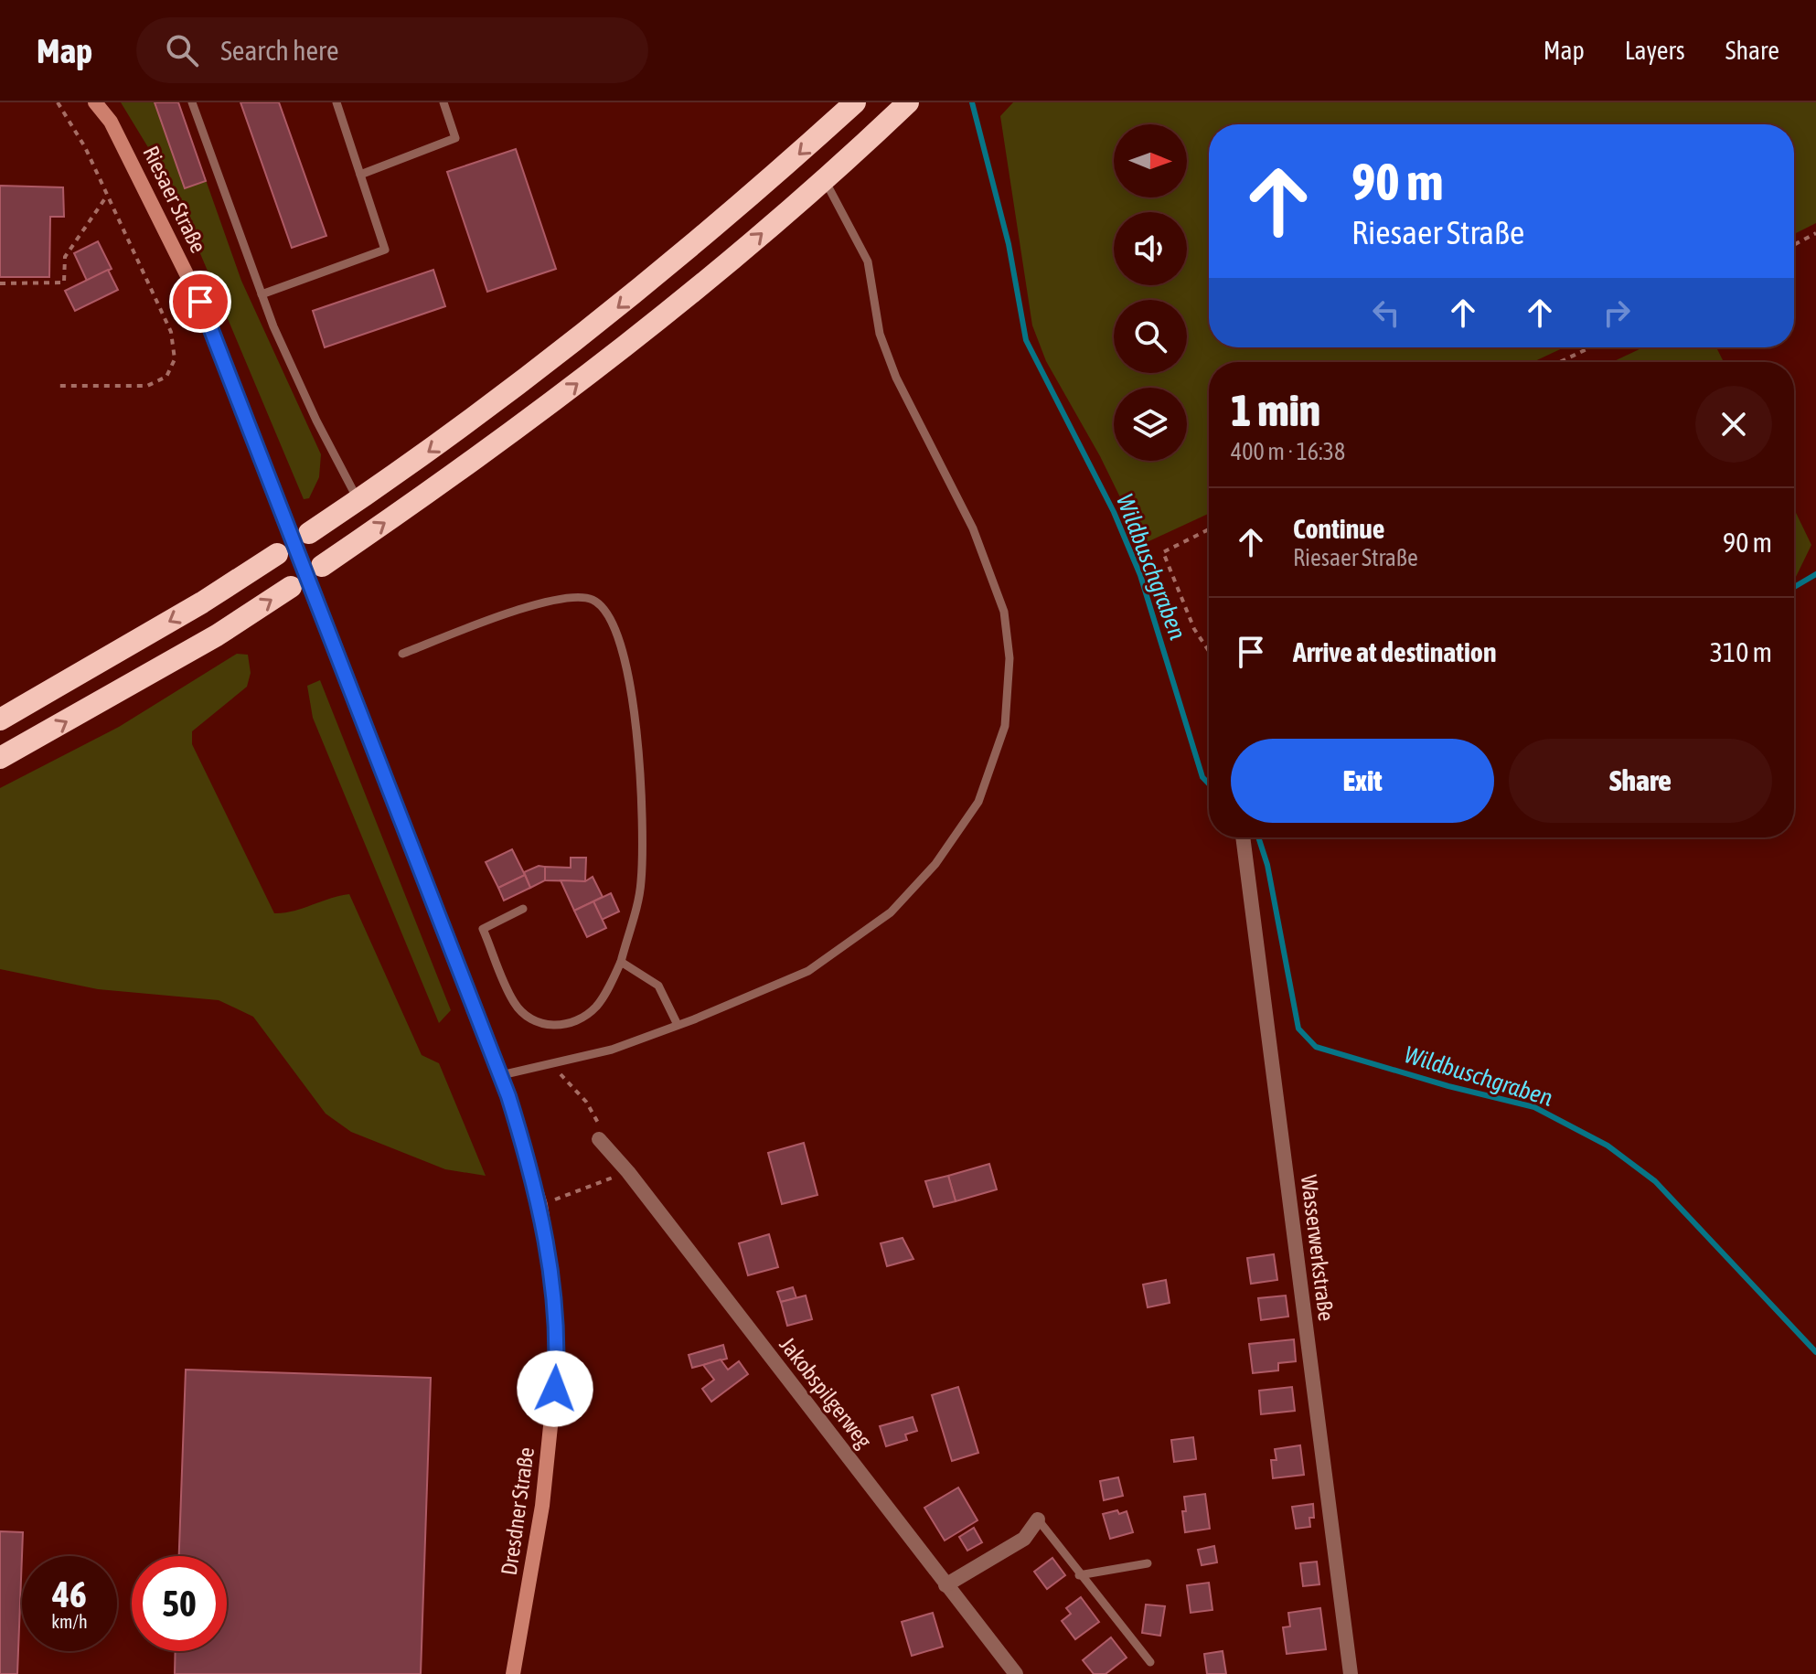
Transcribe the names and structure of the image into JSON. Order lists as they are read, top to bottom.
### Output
{
  "streets": {
    "main road": ["Riesaer Straße", "Dresdner Straße"],
    "street": ["Wasserwerkstraße", "Jakobspilgerweg"]
  },
  "crossings": [
    ["Riesaer Straße", "Dresdner Straße"]
  ],
  "water": ["Wildbuschgraben"],
  "north": "right",
  "page": {
    "header": "Map",
    "search": "Search here",
    "nav": ["Map", "Layers", "Share"],
    "turn": ["90 m", "Riesaer Straße"],
    "heading": ["1 min", "400 m · 16:38"],
    "list": [
      {
        "name": "Continue",
        "note": "Riesaer Straße",
        "value": "90 m"
      },
      {
        "name": "Arrive at destination",
        "value": "310 m"
      }
    ],
    "buttons": ["Exit", "Share"],
    "speed": "46 km/h",
    "limit": "50"
  }
}
